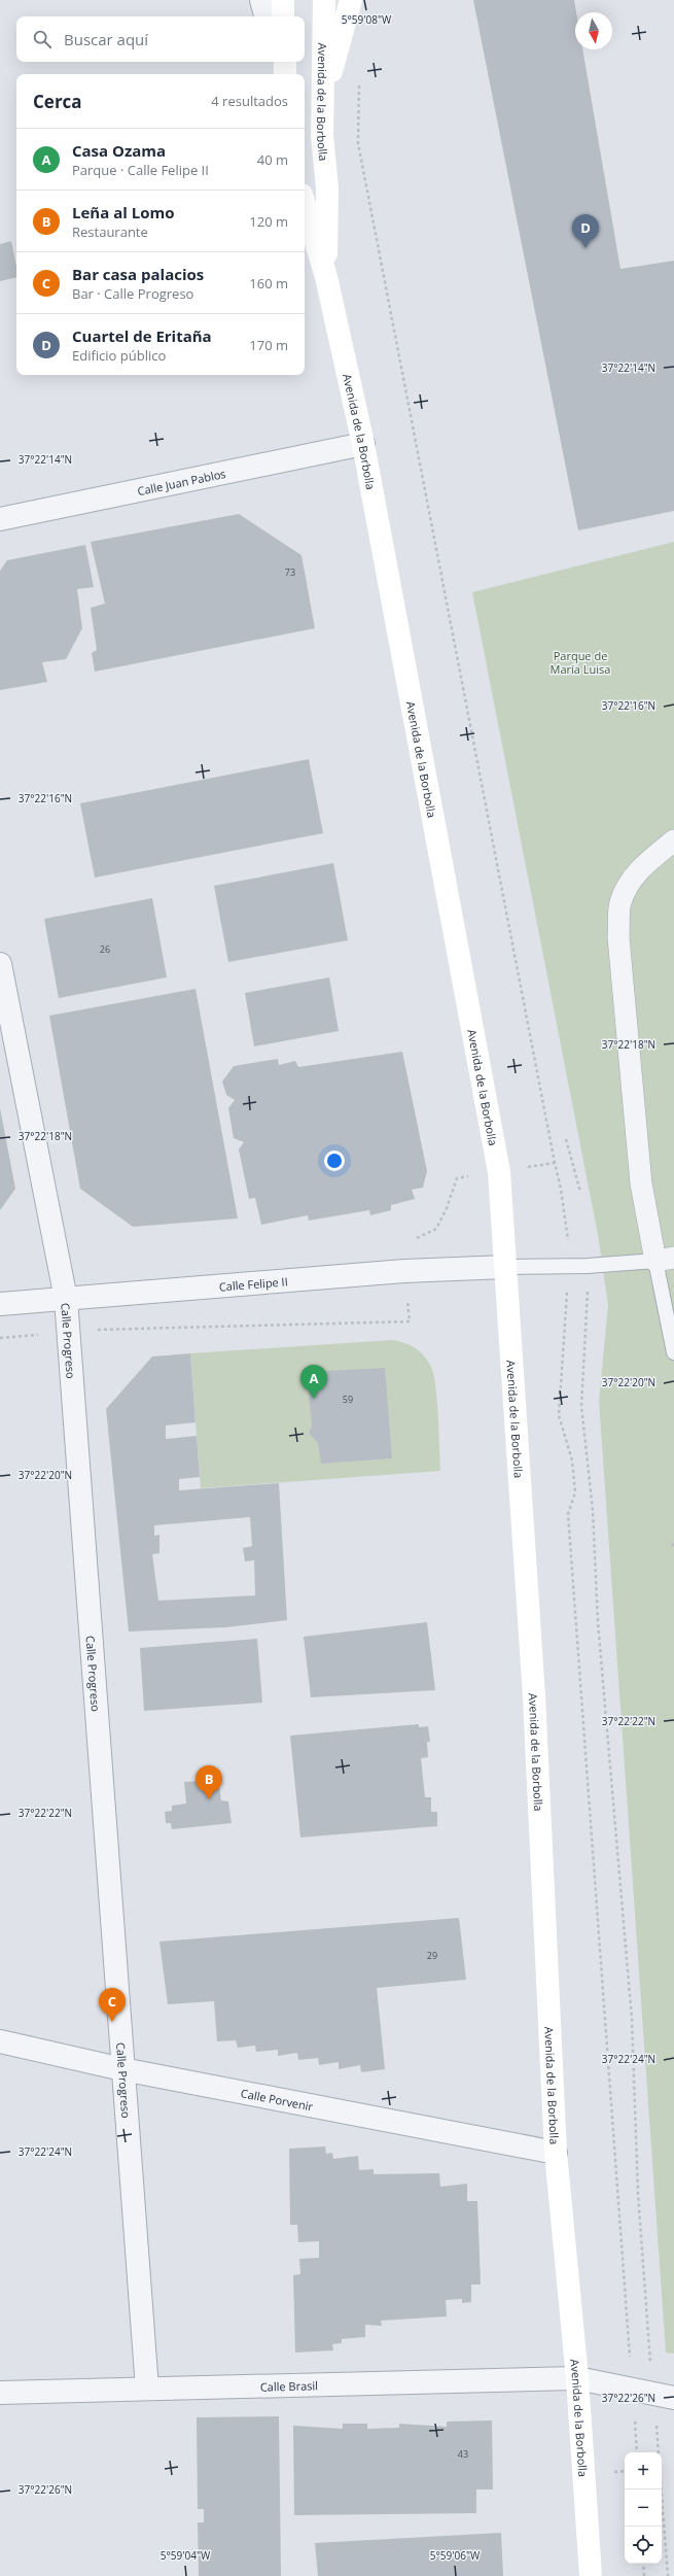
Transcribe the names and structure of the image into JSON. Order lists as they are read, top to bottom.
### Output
{
  "streets": {
    "main road": ["Avenida de la Borbolla"],
    "street": [
      "Calle Juan Pablos",
      "Calle Felipe II",
      "Calle Progreso",
      "Calle Porvenir",
      "Calle Brasil"
    ]
  },
  "crossings": [
    ["Avenida de la Borbolla", "Calle Juan Pablos"],
    ["Avenida de la Borbolla", "Calle Felipe II"],
    ["Avenida de la Borbolla", "Calle Porvenir"],
    ["Avenida de la Borbolla", "Calle Brasil"],
    ["Calle Felipe II", "Calle Progreso"],
    ["Calle Progreso", "Calle Porvenir"],
    ["Calle Progreso", "Calle Brasil"]
  ],
  "parks": ["Parque de María Luisa"],
  "house_numbers": [
    "73",
    "26",
    "59",
    "29",
    "43"
  ],
  "north": "bottom",
  "page": {
    "search": "Buscar aquí",
    "heading": ["Cerca", "4 resultados"],
    "list": [
      {
        "mark": "A",
        "name": "Casa Ozama",
        "note": "Parque · Calle Felipe II",
        "value": "40 m"
      },
      {
        "mark": "B",
        "name": "Leña al Lomo",
        "note": "Restaurante",
        "value": "120 m"
      },
      {
        "mark": "C",
        "name": "Bar casa palacios",
        "note": "Bar · Calle Progreso",
        "value": "160 m"
      },
      {
        "mark": "D",
        "name": "Cuartel de Eritaña",
        "note": "Edificio público",
        "value": "170 m"
      }
    ],
    "pins": [
      "D",
      "A",
      "B",
      "C"
    ],
    "map_buttons": ["+", "−"]
  },
  "coordinates": [
    "5°59'08\"W",
    "37°22'14\"N",
    "37°22'16\"N",
    "37°22'18\"N",
    "37°22'20\"N",
    "37°22'22\"N",
    "37°22'24\"N",
    "37°22'26\"N",
    "5°59'04\"W",
    "5°59'06\"W"
  ]
}
